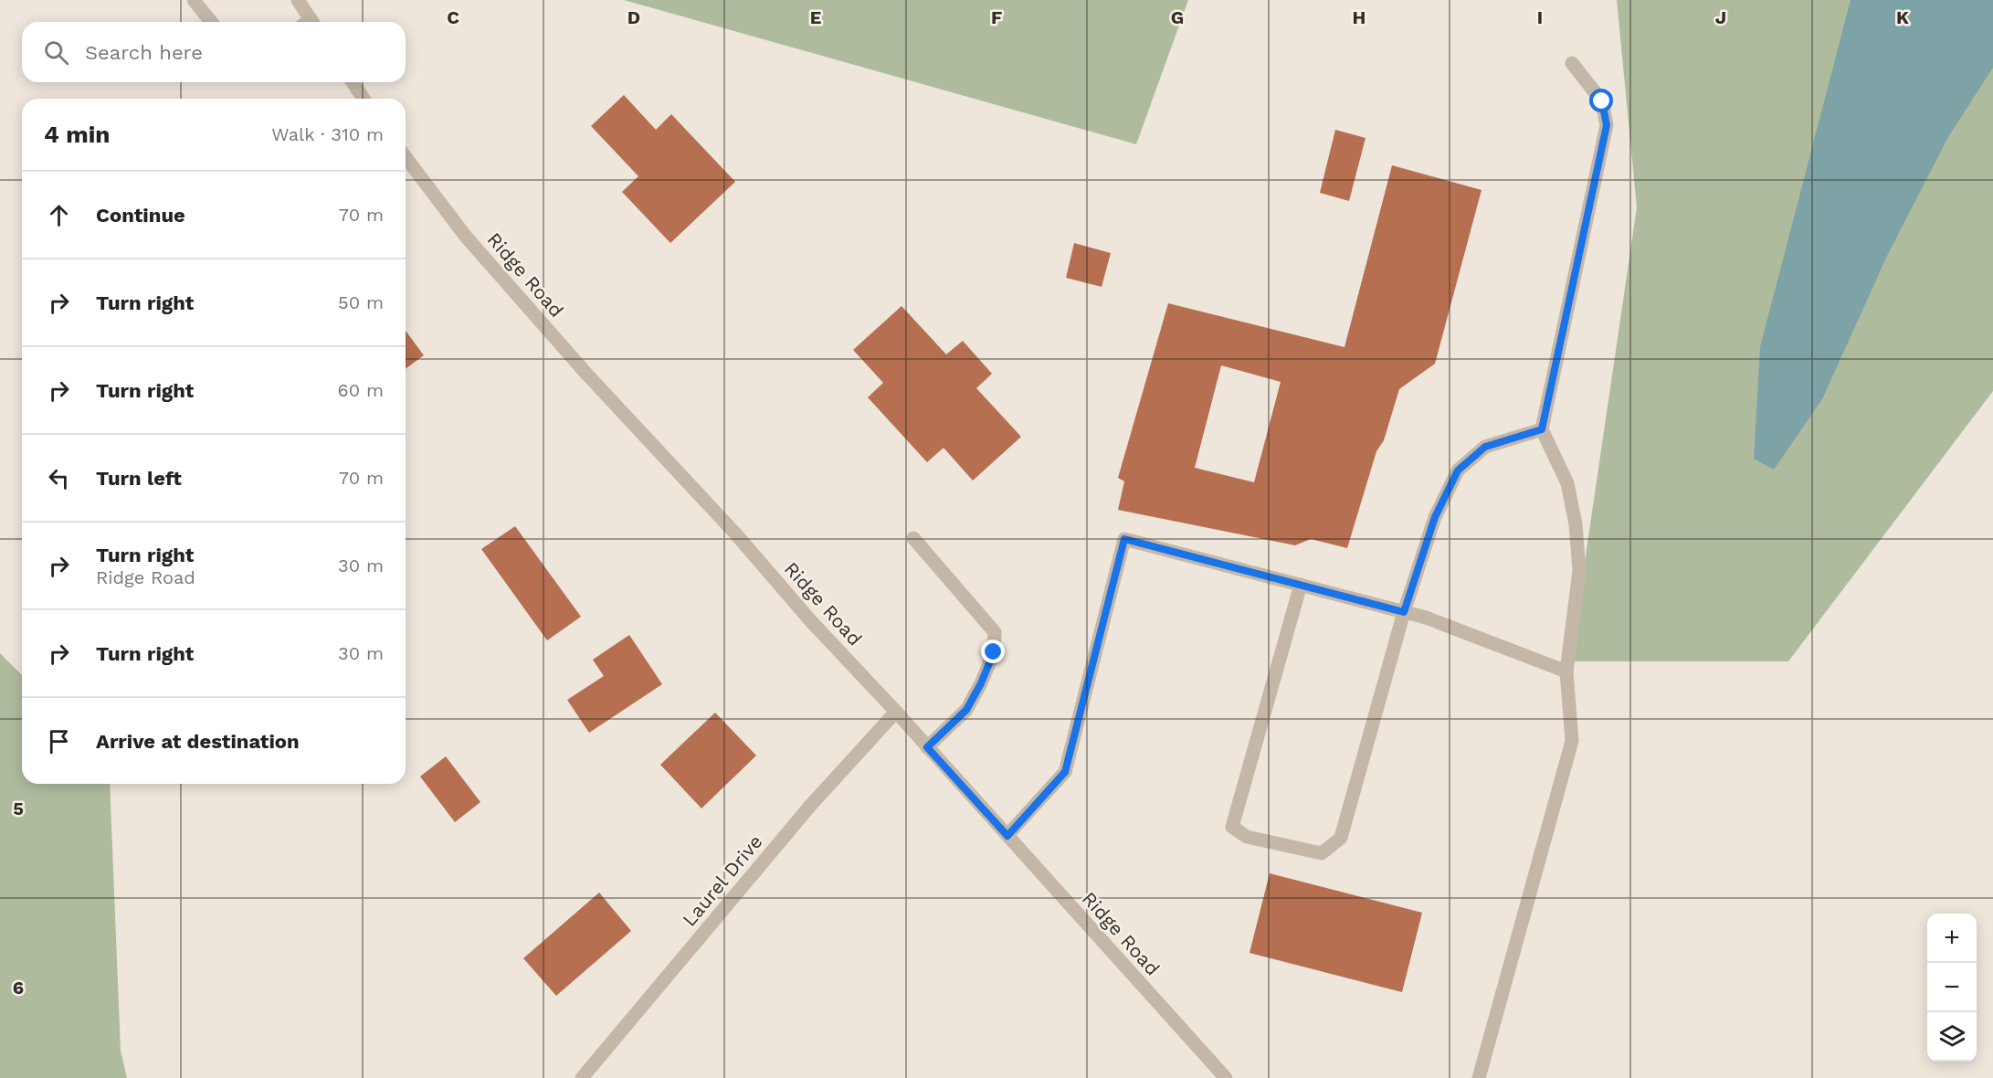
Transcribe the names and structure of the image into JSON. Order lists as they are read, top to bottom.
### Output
{
  "streets": {
    "street": ["Ridge Road", "Laurel Drive"]
  },
  "crossings": [
    ["Ridge Road", "Laurel Drive"]
  ],
  "page": {
    "search": "Search here",
    "heading": ["4 min", "Walk · 310 m"],
    "list": [
      ["Continue", "70 m"],
      ["Turn right", "50 m"],
      ["Turn right", "60 m"],
      ["Turn left", "70 m"],
      ["Turn right", "Ridge Road", "30 m"],
      ["Turn right", "30 m"],
      "Arrive at destination"
    ],
    "map_buttons": ["+", "−"]
  },
  "grid": {
    "columns": [
      "C",
      "D",
      "E",
      "F",
      "G",
      "H",
      "I",
      "J",
      "K"
    ],
    "rows": ["5", "6"]
  }
}
